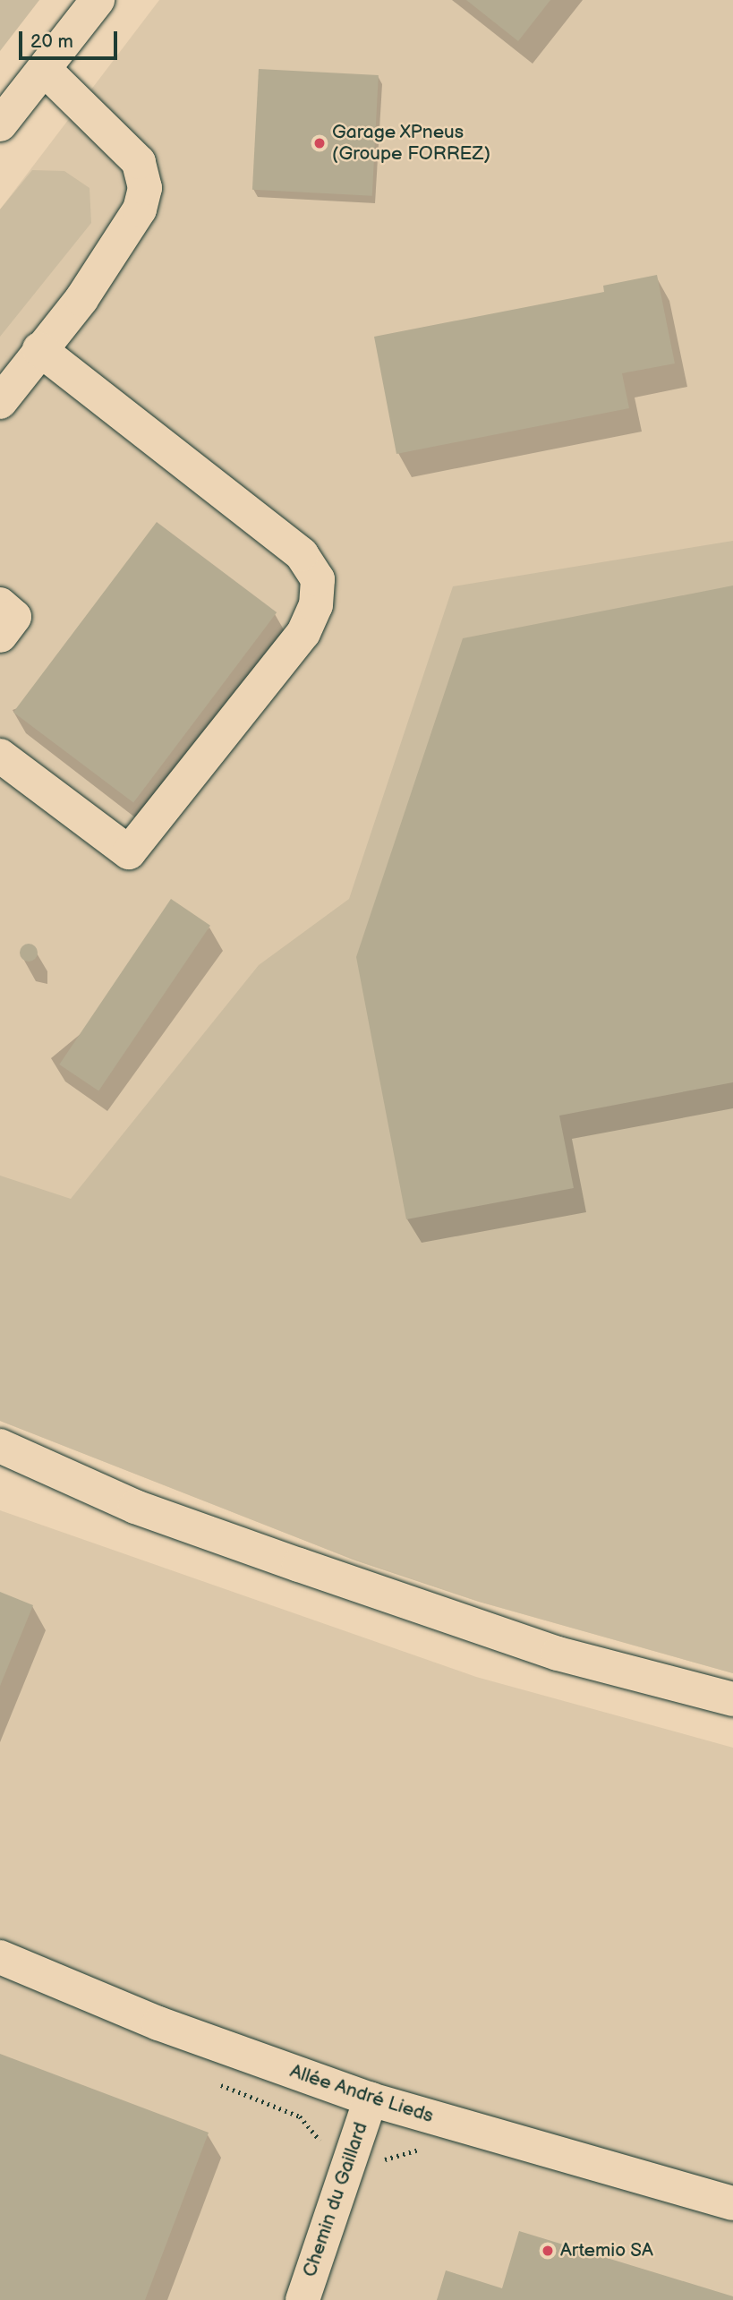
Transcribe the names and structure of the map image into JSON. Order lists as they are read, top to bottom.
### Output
{
  "streets": {
    "main road": ["Allée André Lieds", "Chemin du Gaillard"]
  },
  "crossings": [
    ["Allée André Lieds", "Chemin du Gaillard"]
  ],
  "places": ["Garage XPneus (Groupe FORREZ)", "Artemio SA"],
  "scale_bar": "20 m"
}
